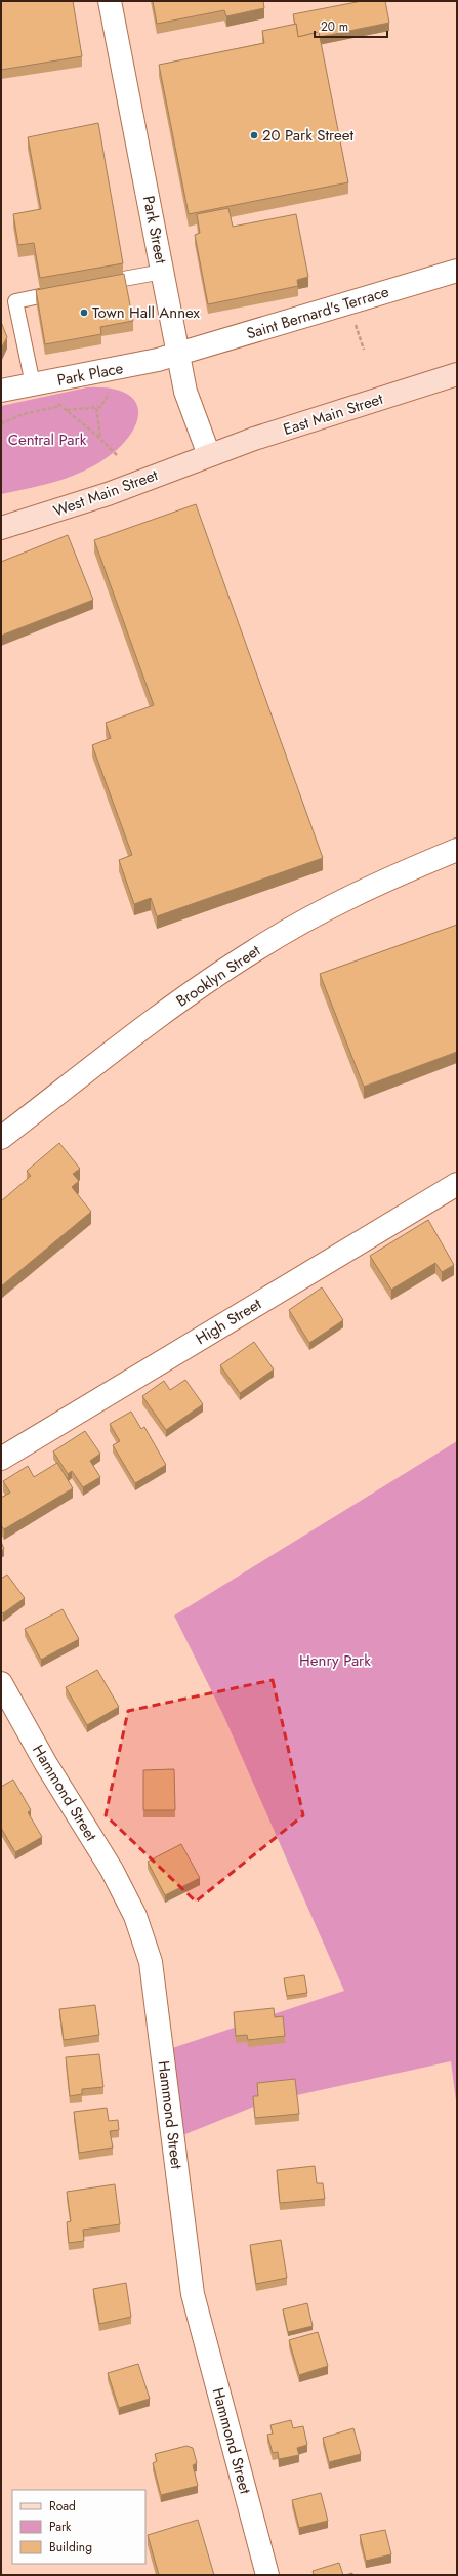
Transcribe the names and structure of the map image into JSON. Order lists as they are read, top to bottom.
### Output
{
  "streets": {
    "main road": ["East Main Street", "West Main Street"],
    "street": [
      "Park Street",
      "Saint Bernard's Terrace",
      "Park Place",
      "Brooklyn Street",
      "High Street",
      "Hammond Street"
    ]
  },
  "crossings": [
    ["Park Street", "Saint Bernard's Terrace"],
    ["Park Street", "Park Place"],
    ["Park Street", "East Main Street"],
    ["Park Street", "West Main Street"],
    ["Saint Bernard's Terrace", "Park Place"],
    ["East Main Street", "West Main Street"]
  ],
  "parks": ["Central Park", "Henry Park"],
  "places": ["20 Park Street", "Town Hall Annex"],
  "legend": ["Road", "Park", "Building"],
  "scale_bar": "20 m"
}
